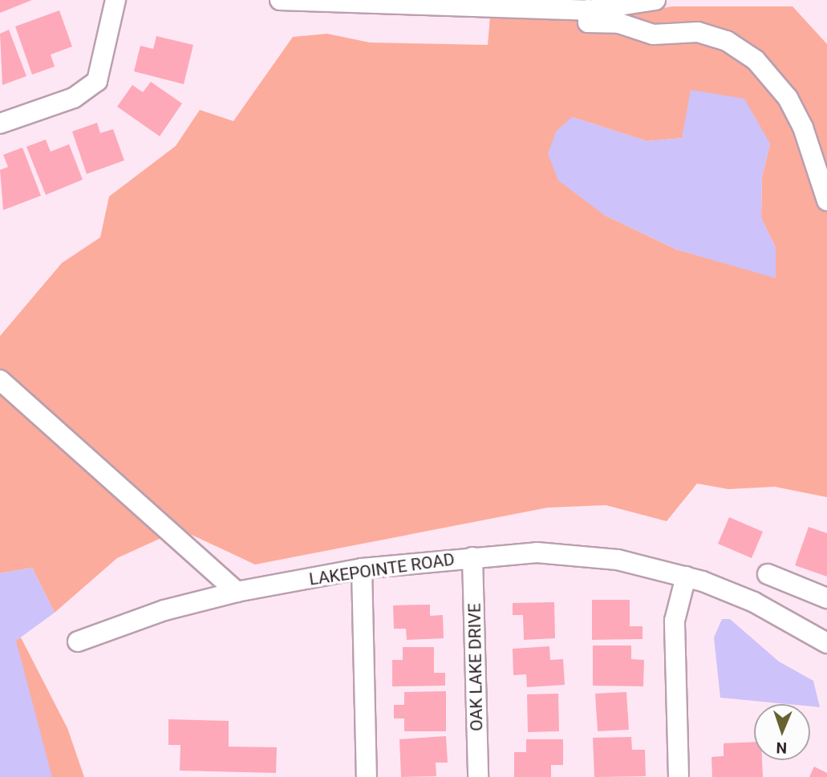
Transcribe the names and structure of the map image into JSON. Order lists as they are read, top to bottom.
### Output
{
  "streets": {
    "street": ["LAKEPOINTE ROAD", "OAK LAKE DRIVE"]
  },
  "crossings": [
    ["LAKEPOINTE ROAD", "OAK LAKE DRIVE"]
  ],
  "north": "bottom"
}
